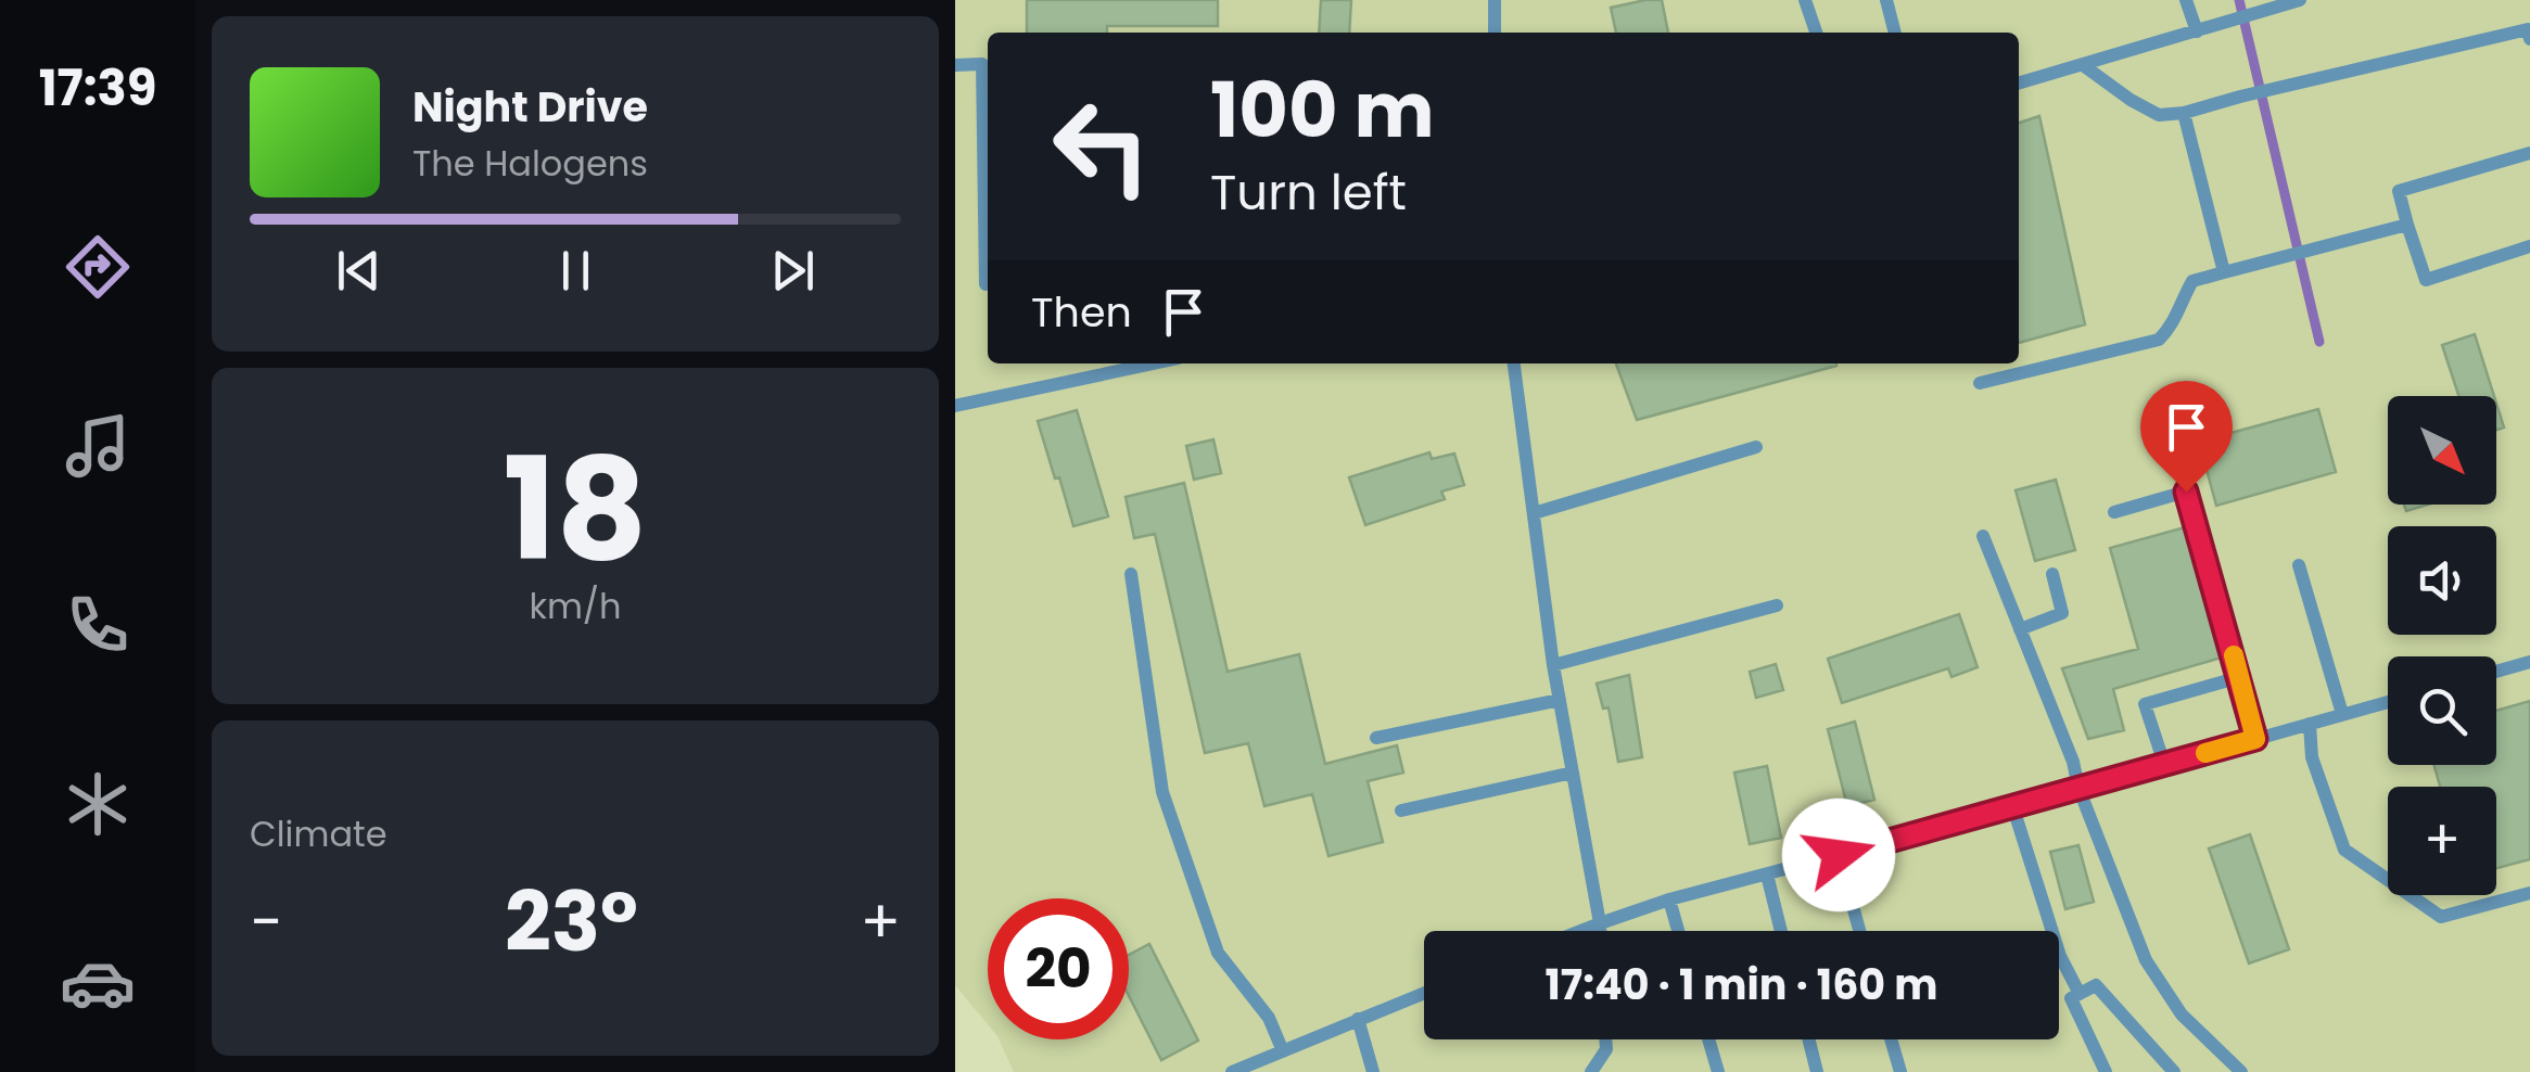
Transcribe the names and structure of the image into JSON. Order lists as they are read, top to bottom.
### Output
{
  "north": "bottom right",
  "page": {
    "tabs": "17:39",
    "turn": ["100 m", "Turn left"],
    "song": ["Night Drive", "The Halogens"],
    "then": "Then",
    "tile": [
      ["18", "km/h"],
      "Climate"
    ],
    "map_buttons": "+",
    "heat": ["−", "23°", "+"],
    "limit": "20",
    "trip": "17:40 · 1 min · 160 m"
  }
}
